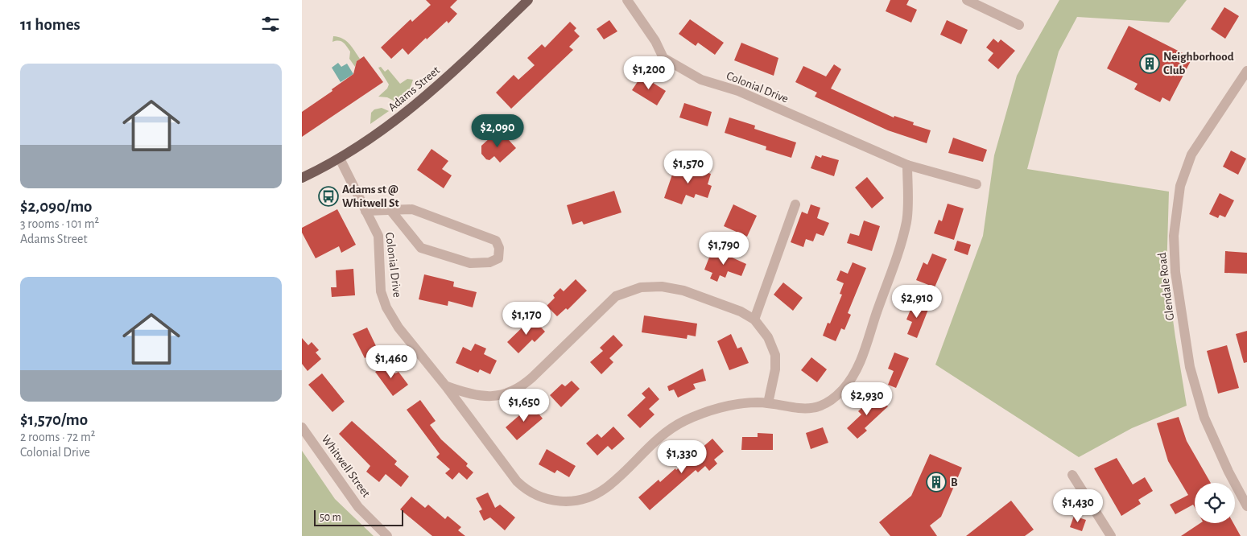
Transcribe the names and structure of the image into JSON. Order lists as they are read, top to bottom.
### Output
{
  "streets": {
    "main road": ["Adams Street"],
    "street": ["Colonial Drive", "Glendale Road", "Whitwell Street"]
  },
  "crossings": [
    ["Colonial Drive", "Adams Street"]
  ],
  "places": {
    "building": ["Neighborhood Club", "B"],
    "bus stop": ["Adams st @ Whitwell St"]
  },
  "scale_bar": "50 m",
  "page": {
    "heading": "11 homes",
    "list": [
      {
        "name": "$2,090/mo",
        "note": "3 rooms · 101 m² · Adams Street"
      },
      {
        "name": "$1,570/mo",
        "note": "2 rooms · 72 m² · Colonial Drive"
      }
    ],
    "price": [
      "$1,200",
      "$2,090",
      "$1,570",
      "$1,790",
      "$2,910",
      "$1,170",
      "$1,460",
      "$2,930",
      "$1,650",
      "$1,330",
      "$1,430"
    ],
    "scale": "50 m"
  }
}
